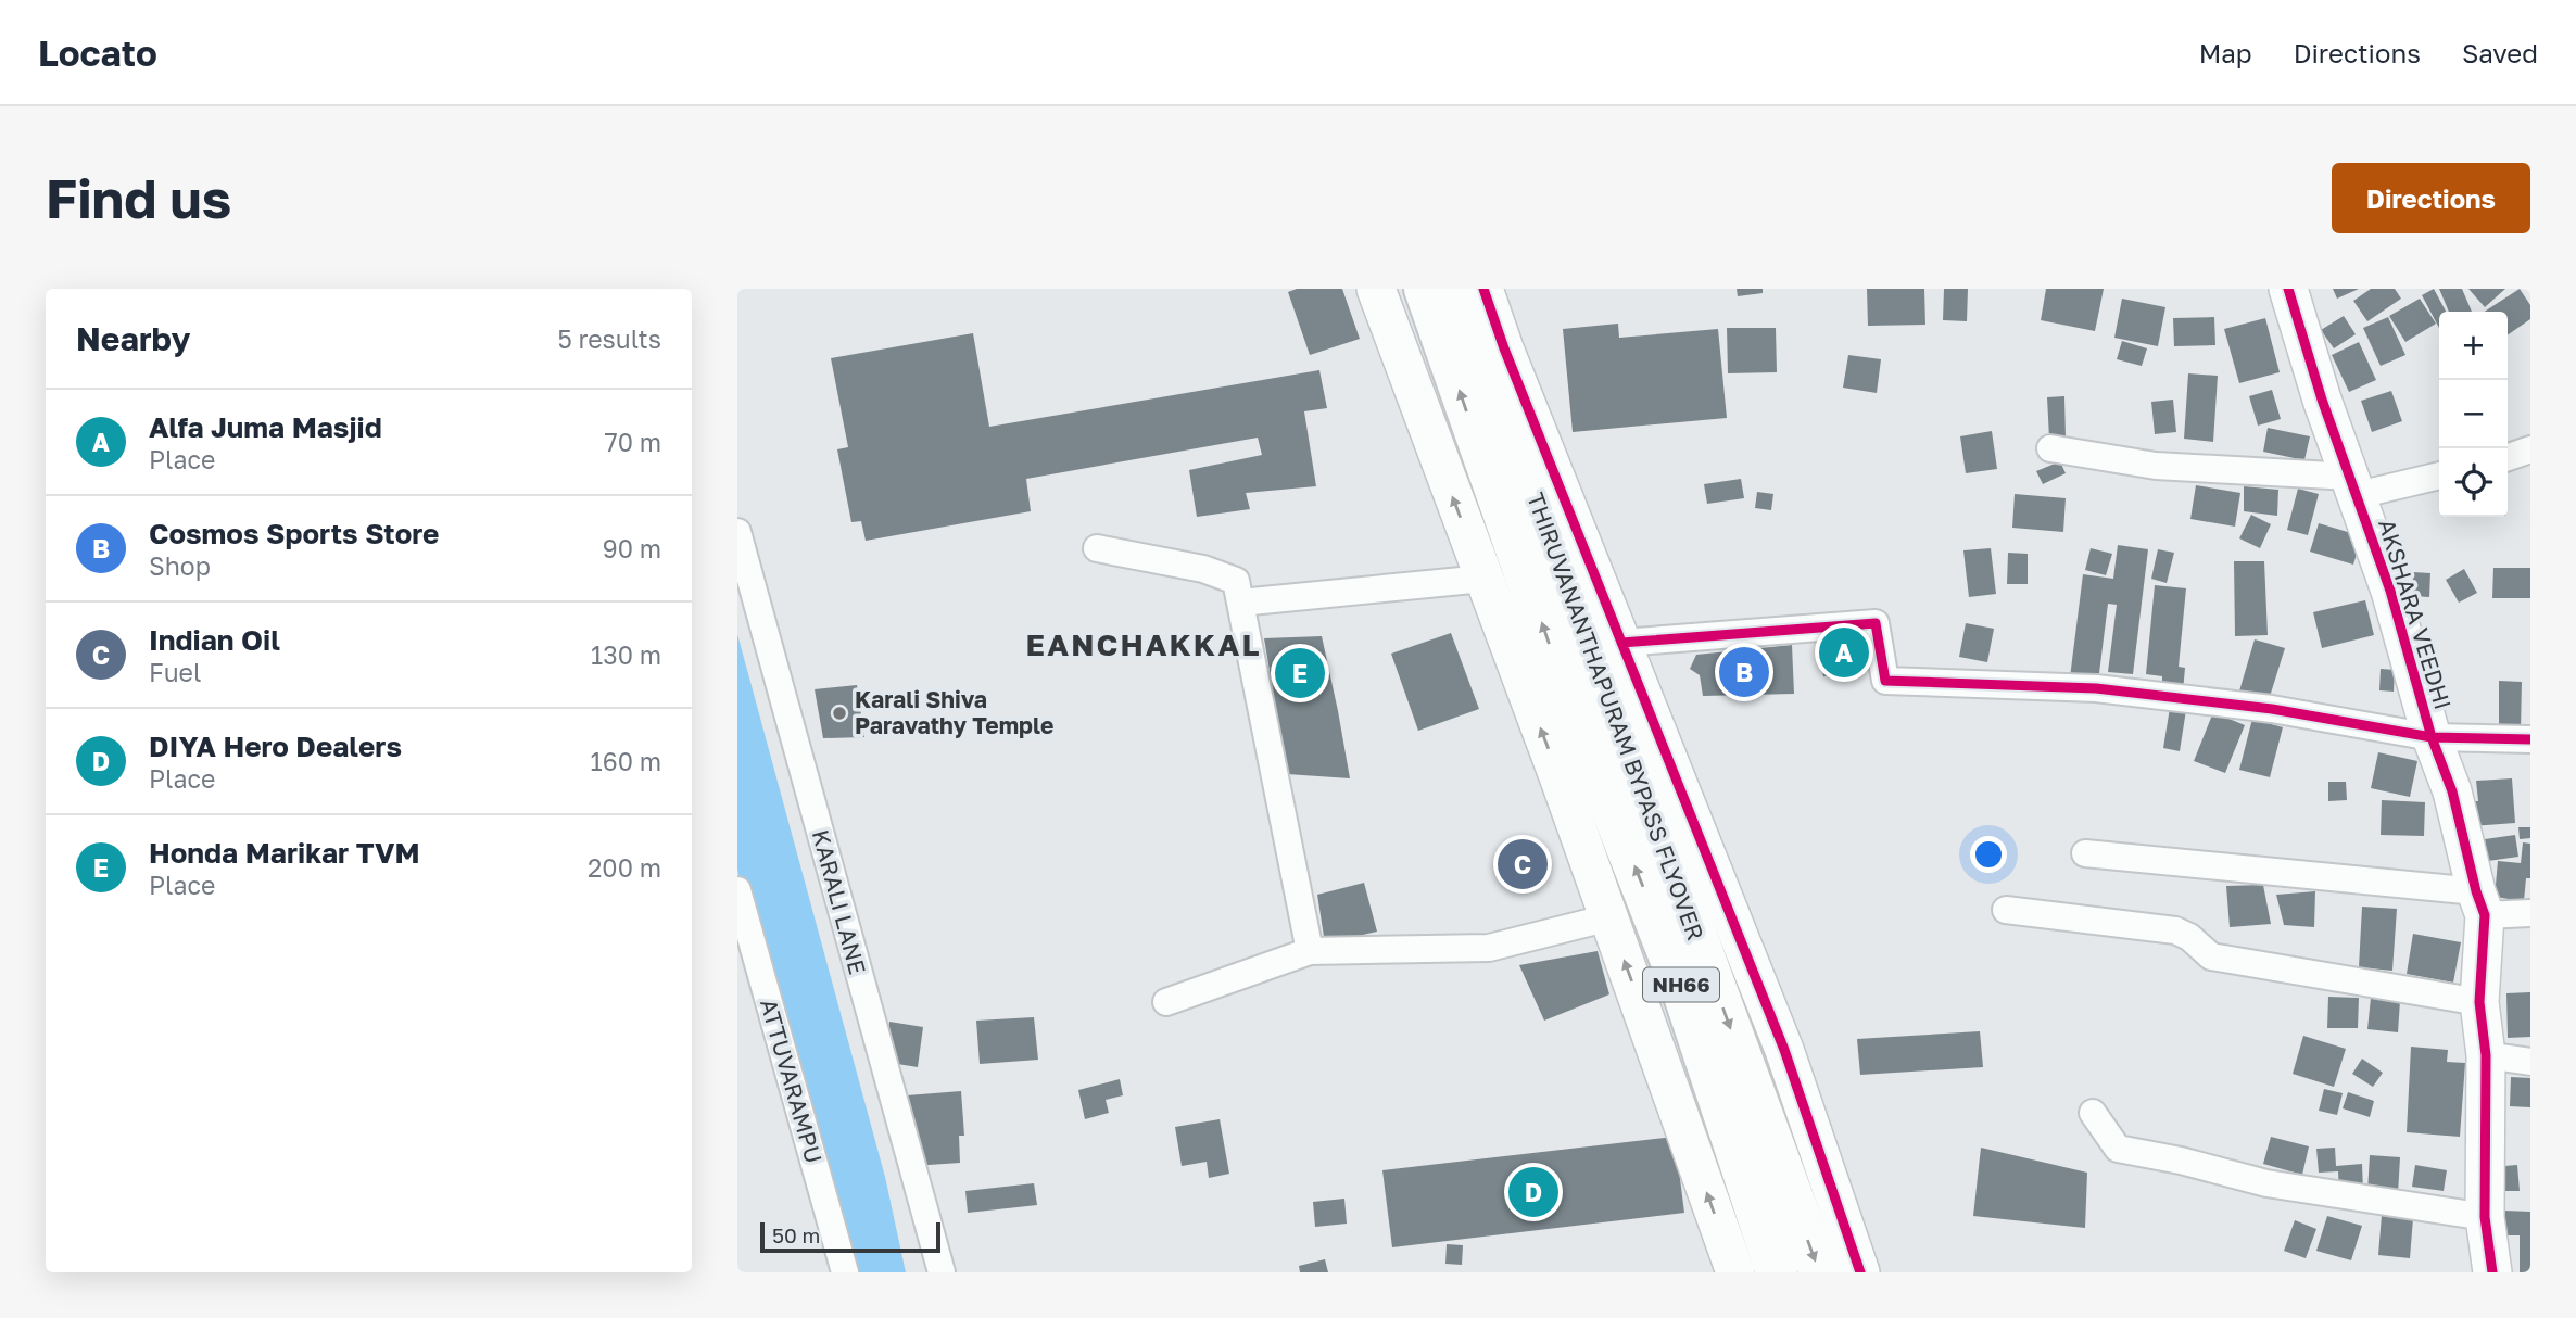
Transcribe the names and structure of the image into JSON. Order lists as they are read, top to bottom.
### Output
{
  "streets": {
    "highway": ["THIRUVANANTHAPURAM BYPASS FLYOVER", "NH66"],
    "street": ["AKSHARA VEEDHI", "KARALI LANE", "ATTUVARAMPU"]
  },
  "districts": ["EANCHAKKAL"],
  "places": ["Karali Shiva Paravathy Temple"],
  "scale_bar": "50 m",
  "page": {
    "header": "Locato",
    "nav": ["Map", "Directions", "Saved"],
    "buttons": "Directions",
    "title": "Find us",
    "heading": ["Nearby", "5 results"],
    "map_buttons": ["+", "−"],
    "list": [
      {
        "mark": "A",
        "name": "Alfa Juma Masjid",
        "note": "Place",
        "value": "70 m"
      },
      {
        "mark": "B",
        "name": "Cosmos Sports Store",
        "note": "Shop",
        "value": "90 m"
      },
      {
        "mark": "C",
        "name": "Indian Oil",
        "note": "Fuel",
        "value": "130 m"
      },
      {
        "mark": "D",
        "name": "DIYA Hero Dealers",
        "note": "Place",
        "value": "160 m"
      },
      {
        "mark": "E",
        "name": "Honda Marikar TVM",
        "note": "Place",
        "value": "200 m"
      }
    ],
    "pins": [
      "A",
      "B",
      "E",
      "C",
      "D"
    ],
    "scale": "50 m"
  }
}
